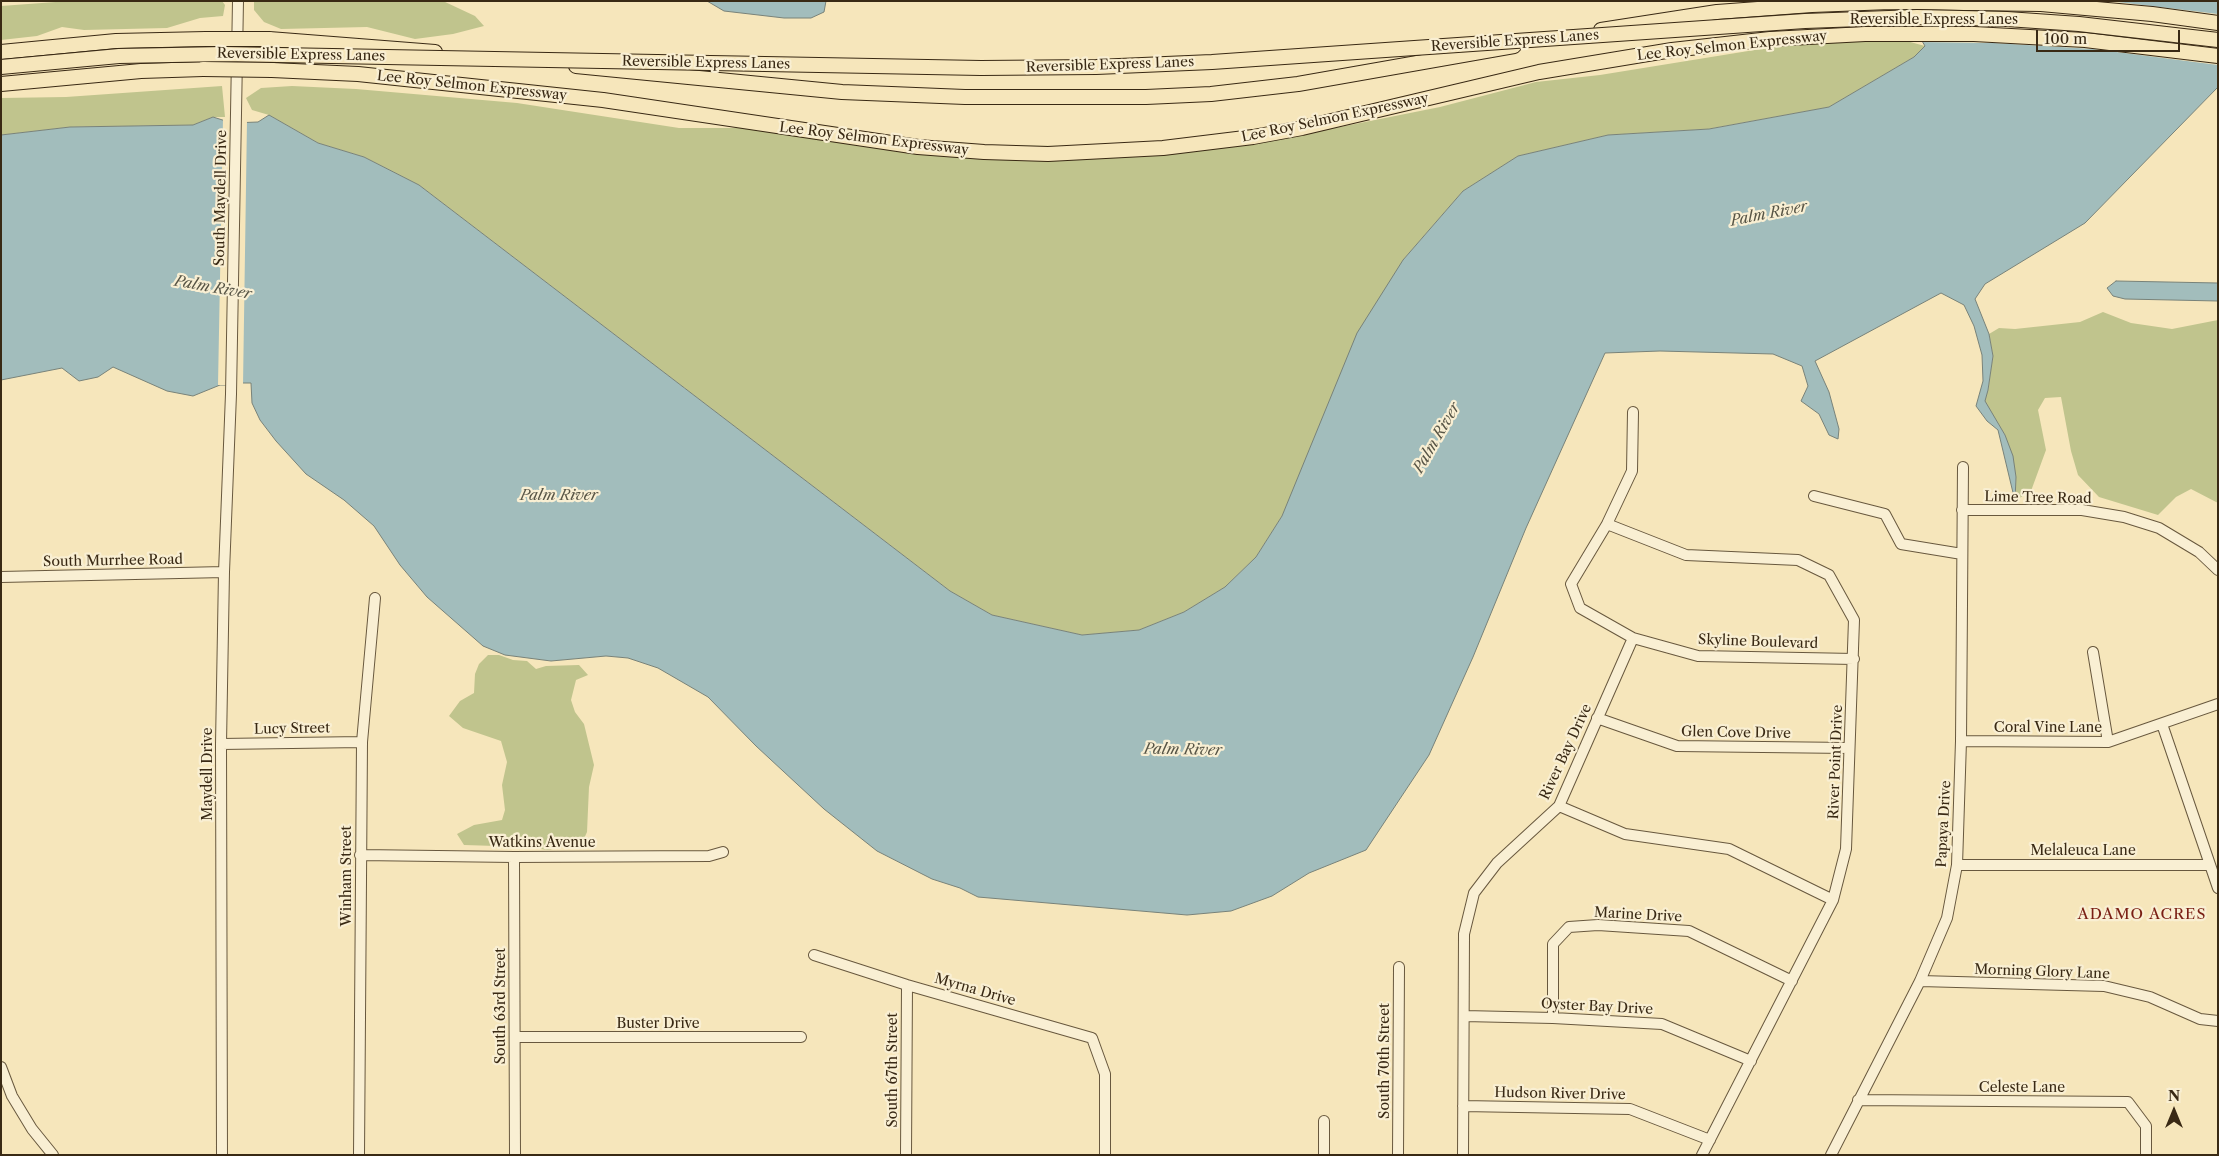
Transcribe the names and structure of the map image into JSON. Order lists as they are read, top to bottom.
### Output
{
  "streets": {
    "highway": ["Reversible Express Lanes", "Lee Roy Selmon Expressway"],
    "street": [
      "South Maydell Drive",
      "Lime Tree Road",
      "South Murrhee Road",
      "Skyline Boulevard",
      "Coral Vine Lane",
      "Lucy Street",
      "Glen Cove Drive",
      "River Bay Drive",
      "River Point Drive",
      "Maydell Drive",
      "Papaya Drive",
      "Watkins Avenue",
      "Melaleuca Lane",
      "Winham Street",
      "Marine Drive",
      "Morning Glory Lane",
      "Myrna Drive",
      "South 63rd Street",
      "Oyster Bay Drive",
      "Buster Drive",
      "South 70th Street",
      "South 67th Street",
      "Celeste Lane",
      "Hudson River Drive"
    ]
  },
  "crossings": [
    ["South Maydell Drive", "Maydell Drive"],
    ["Lime Tree Road", "Papaya Drive"],
    ["South Murrhee Road", "Maydell Drive"],
    ["Skyline Boulevard", "River Bay Drive"],
    ["Skyline Boulevard", "River Point Drive"],
    ["Coral Vine Lane", "Papaya Drive"],
    ["Lucy Street", "Maydell Drive"],
    ["Lucy Street", "Winham Street"],
    ["Glen Cove Drive", "River Bay Drive"],
    ["Glen Cove Drive", "River Point Drive"],
    ["River Bay Drive", "Oyster Bay Drive"],
    ["River Bay Drive", "Hudson River Drive"],
    ["River Point Drive", "Marine Drive"],
    ["River Point Drive", "Oyster Bay Drive"],
    ["River Point Drive", "Hudson River Drive"],
    ["Papaya Drive", "Melaleuca Lane"],
    ["Papaya Drive", "Morning Glory Lane"],
    ["Papaya Drive", "Celeste Lane"],
    ["Watkins Avenue", "Winham Street"],
    ["Watkins Avenue", "South 63rd Street"],
    ["Marine Drive", "Oyster Bay Drive"],
    ["Myrna Drive", "South 67th Street"],
    ["South 63rd Street", "Buster Drive"]
  ],
  "districts": ["ADAMO ACRES"],
  "water": ["Palm River"],
  "scale_bar": "100 m",
  "north": "top"
}
